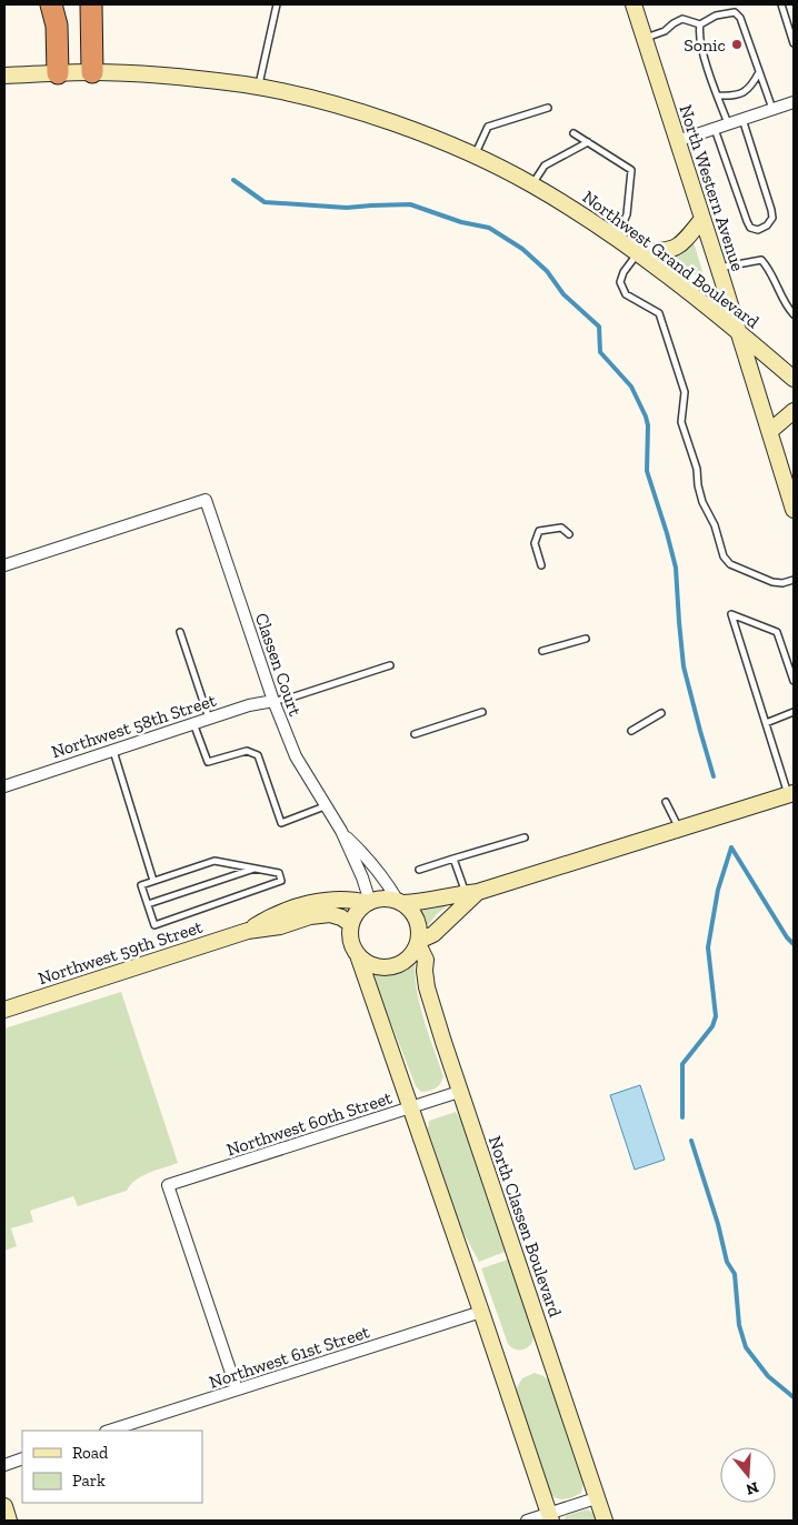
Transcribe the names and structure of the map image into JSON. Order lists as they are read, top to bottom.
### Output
{
  "streets": {
    "main road": [
      "North Western Avenue",
      "Northwest Grand Boulevard",
      "Northwest 59th Street",
      "North Classen Boulevard"
    ],
    "street": [
      "Classen Court",
      "Northwest 58th Street",
      "Northwest 60th Street",
      "Northwest 61st Street"
    ]
  },
  "crossings": [
    ["North Western Avenue", "Northwest Grand Boulevard"],
    ["Classen Court", "Northwest 58th Street"],
    ["Classen Court", "Northwest 59th Street"],
    ["Classen Court", "North Classen Boulevard"],
    ["Northwest 59th Street", "North Classen Boulevard"],
    ["Northwest 60th Street", "North Classen Boulevard"],
    ["Northwest 60th Street", "Northwest 61st Street"]
  ],
  "places": ["Sonic"],
  "legend": ["Road", "Park"],
  "north": "bottom"
}
